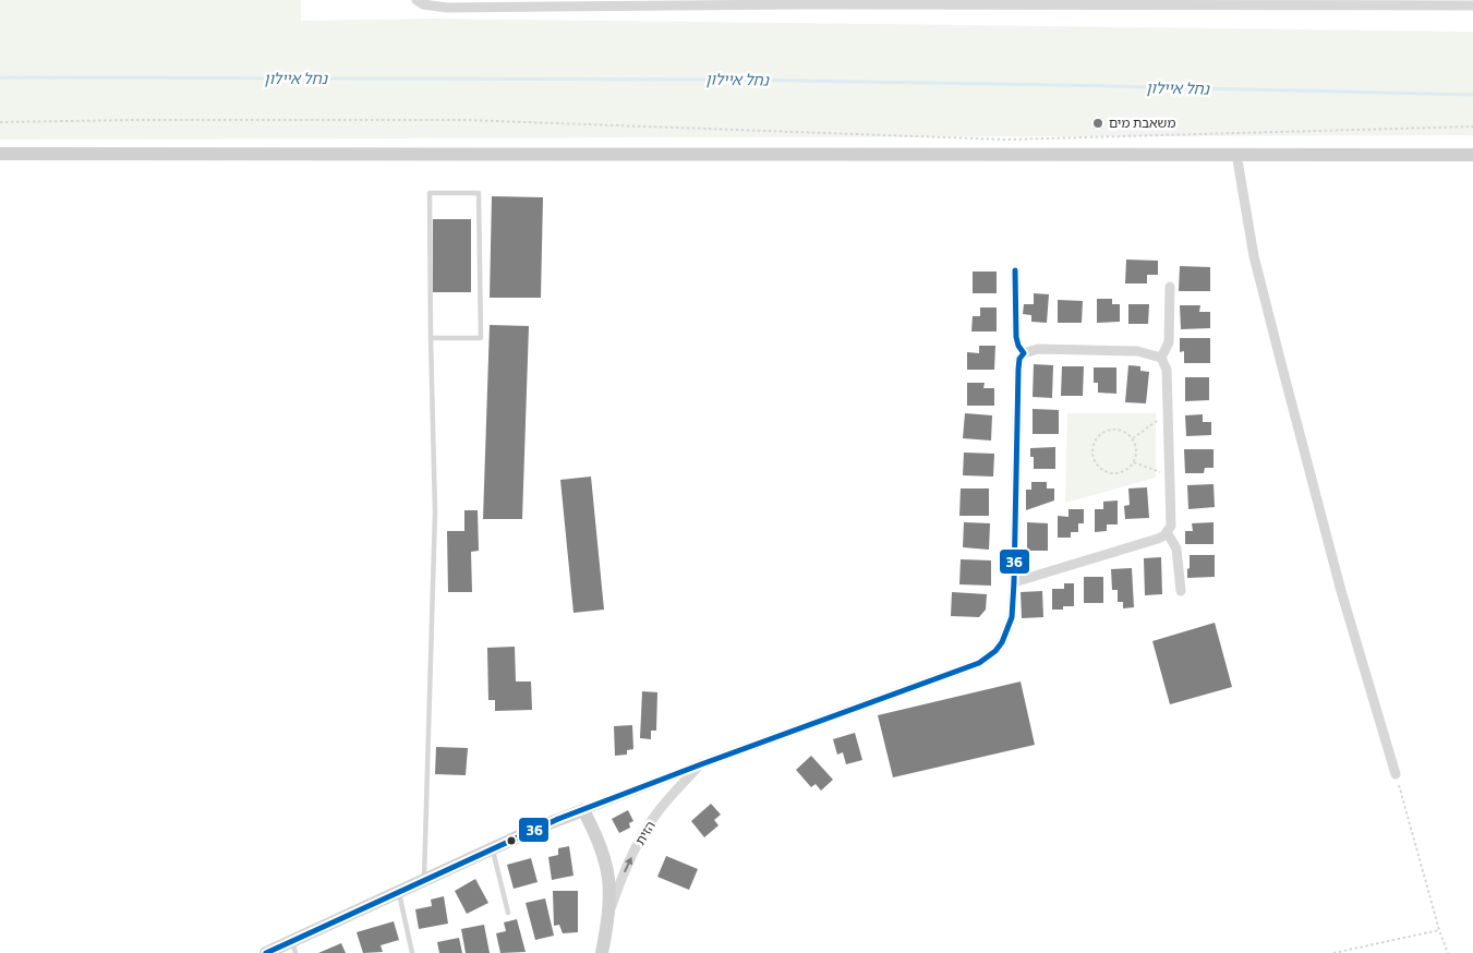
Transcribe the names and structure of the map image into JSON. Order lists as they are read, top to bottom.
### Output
{
  "streets": {
    "main road": ["הזית"]
  },
  "one_way": ["הזית"],
  "water": ["נחל איילון"],
  "places": ["משאבת מים"],
  "lines": ["transit line 36"]
}
